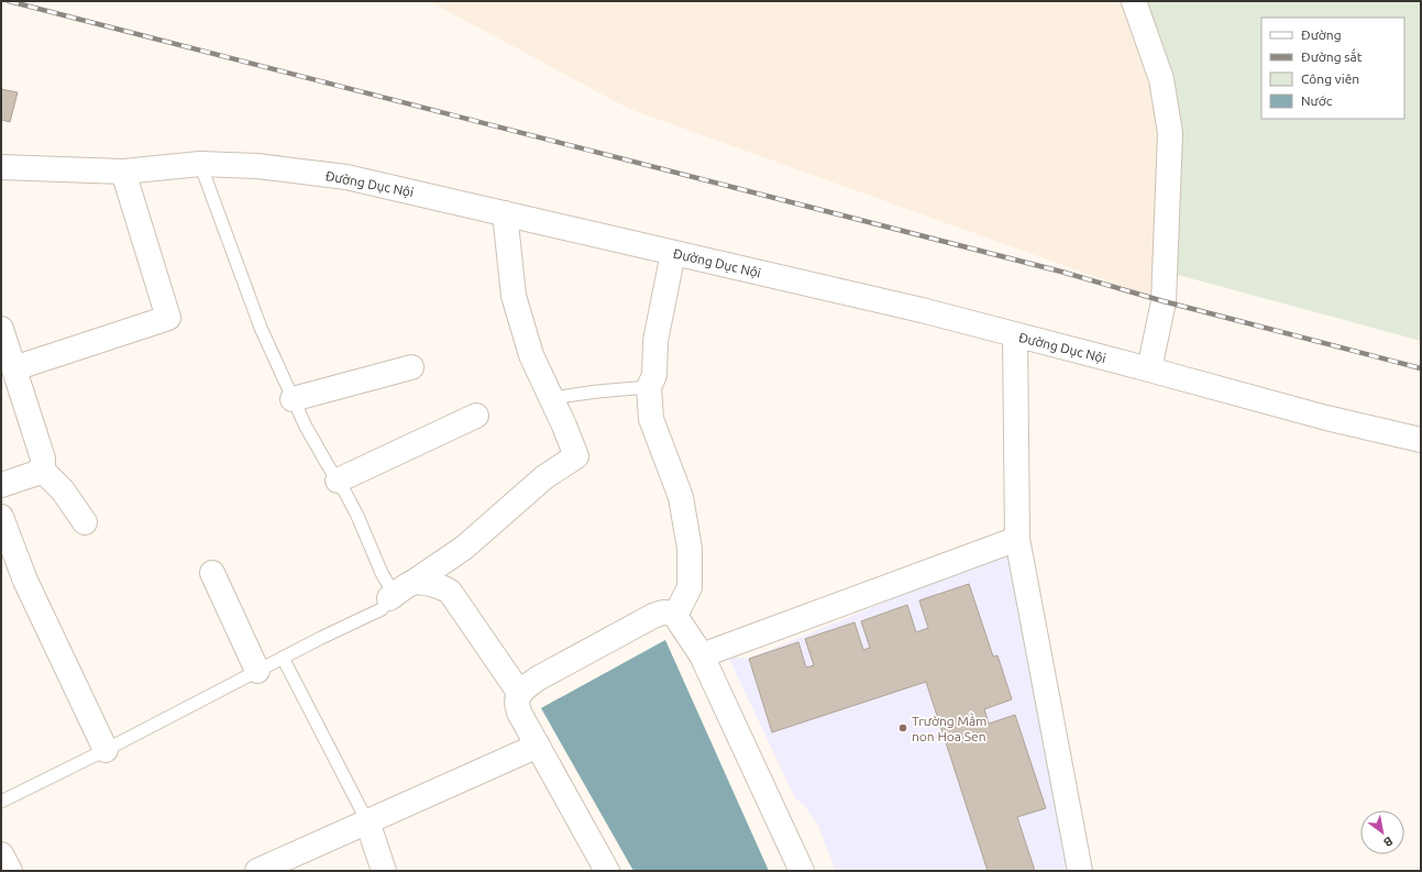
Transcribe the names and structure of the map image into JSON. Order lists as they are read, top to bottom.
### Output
{
  "streets": {
    "street": ["Đường Dục Nội"]
  },
  "places": ["Trường Mầm non Hoa Sen"],
  "legend": [
    "Đường",
    "Đường sắt",
    "Công viên",
    "Nước"
  ],
  "north": "bottom right"
}
